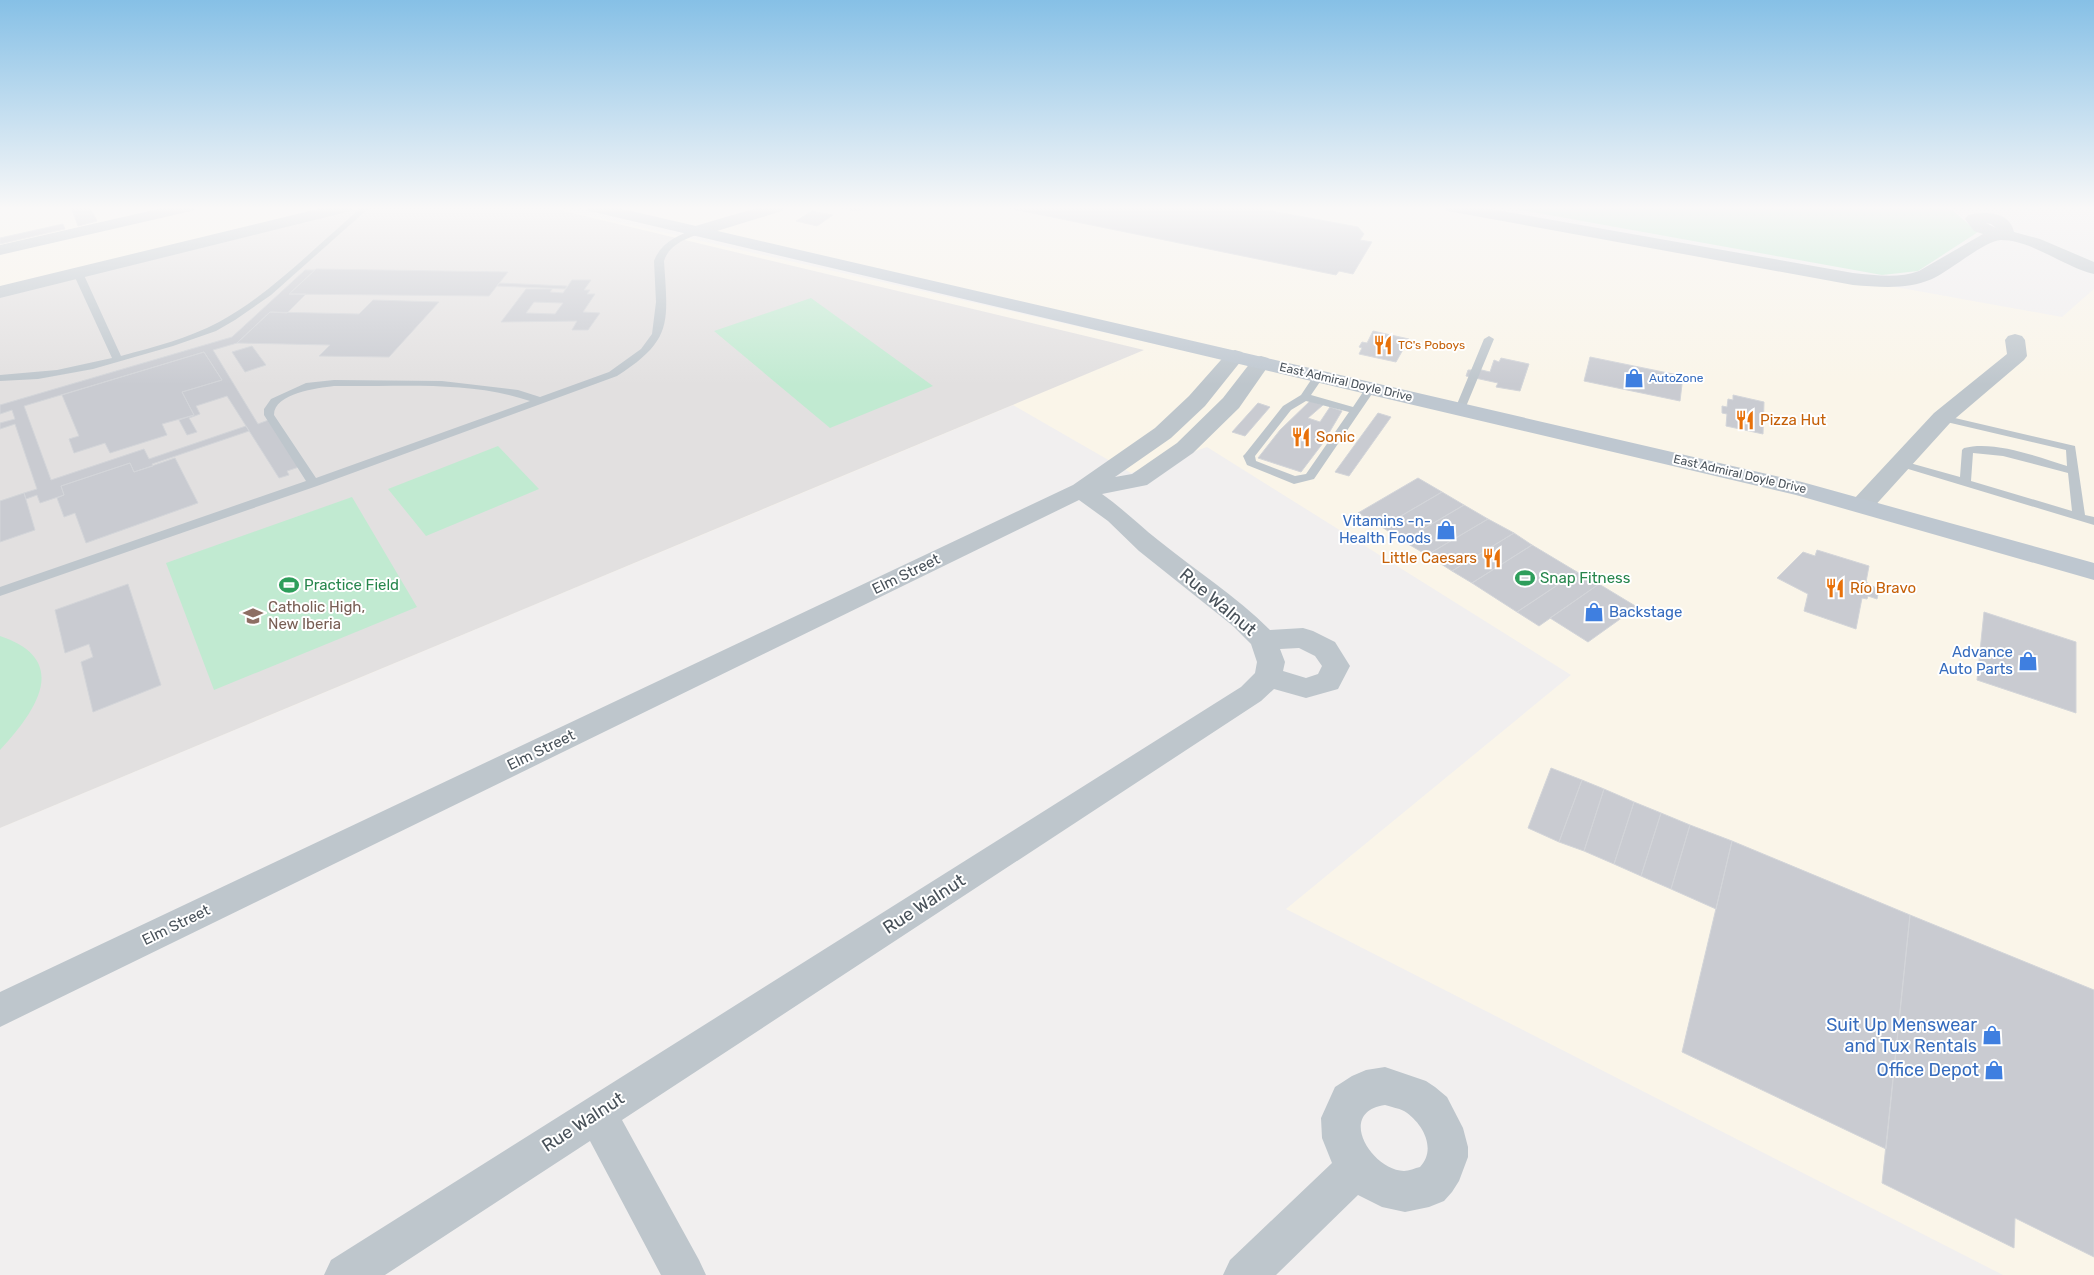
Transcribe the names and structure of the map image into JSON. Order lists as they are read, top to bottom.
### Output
{
  "streets": {
    "main road": ["East Admiral Doyle Drive"],
    "street": ["Elm Street", "Rue Walnut"]
  },
  "crossings": [
    ["East Admiral Doyle Drive", "Elm Street"],
    ["Elm Street", "Rue Walnut"]
  ],
  "places": {
    "restaurant": [
      "TC's Poboys",
      "Pizza Hut",
      "Sonic",
      "Little Caesars",
      "Río Bravo"
    ],
    "shop": [
      "AutoZone",
      "Vitamins -n- Health Foods",
      "Backstage",
      "Advance Auto Parts",
      "Suit Up Menswear and Tux Rentals",
      "Office Depot"
    ],
    "sports": ["Snap Fitness", "Practice Field"],
    "school or university": ["Catholic High, New Iberia"]
  }
}
